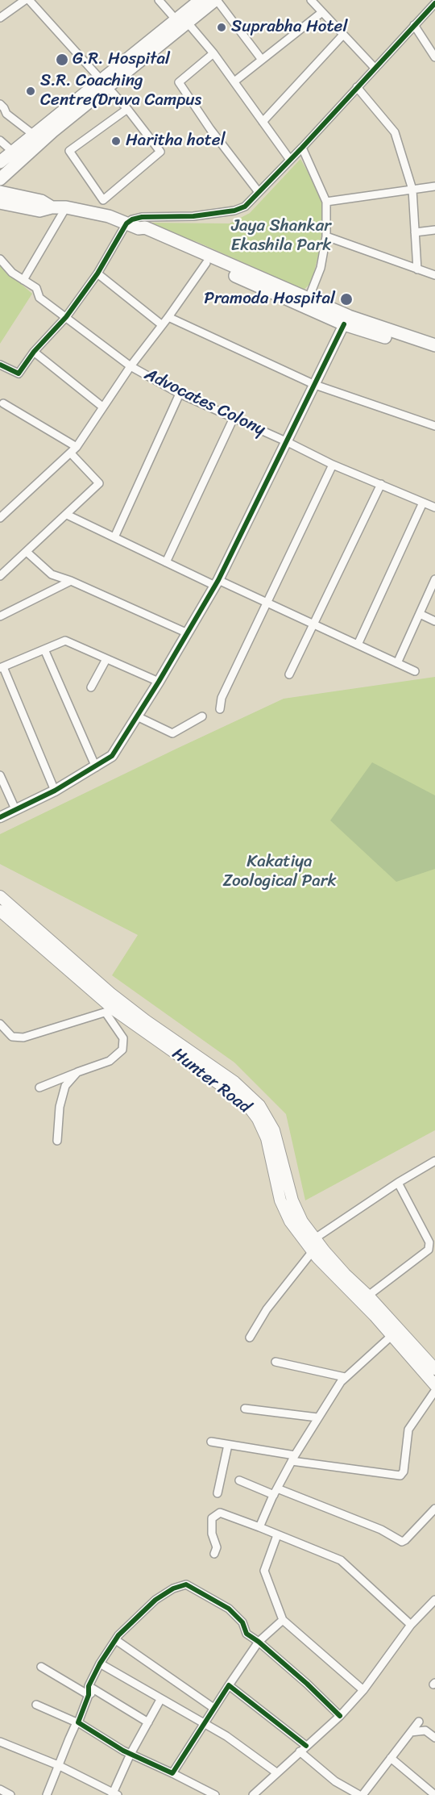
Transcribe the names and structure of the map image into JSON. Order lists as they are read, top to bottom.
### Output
{
  "streets": {
    "main road": ["Hunter Road"],
    "street": ["Advocates Colony"]
  },
  "parks": ["Jaya Shankar Ekashila Park", "Kakatiya Zoological Park"],
  "places": [
    "Suprabha Hotel",
    "G.R. Hospital",
    "S.R. Coaching Centre(Druva Campus",
    "Haritha hotel",
    "Pramoda Hospital"
  ]
}
